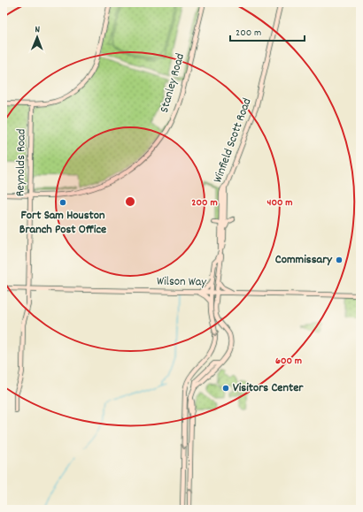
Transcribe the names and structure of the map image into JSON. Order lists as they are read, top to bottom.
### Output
{
  "streets": {
    "street": [
      "Stanley Road",
      "Winfield Scott Road",
      "Reynolds Road",
      "Wilson Way"
    ]
  },
  "crossings": [
    ["Stanley Road", "Reynolds Road"],
    ["Winfield Scott Road", "Wilson Way"],
    ["Reynolds Road", "Wilson Way"]
  ],
  "places": ["Fort Sam Houston Branch Post Office", "Commissary", "Visitors Center"],
  "scale_bar": "200 m",
  "north": "top",
  "rings": ["200 m", "400 m", "600 m"]
}
